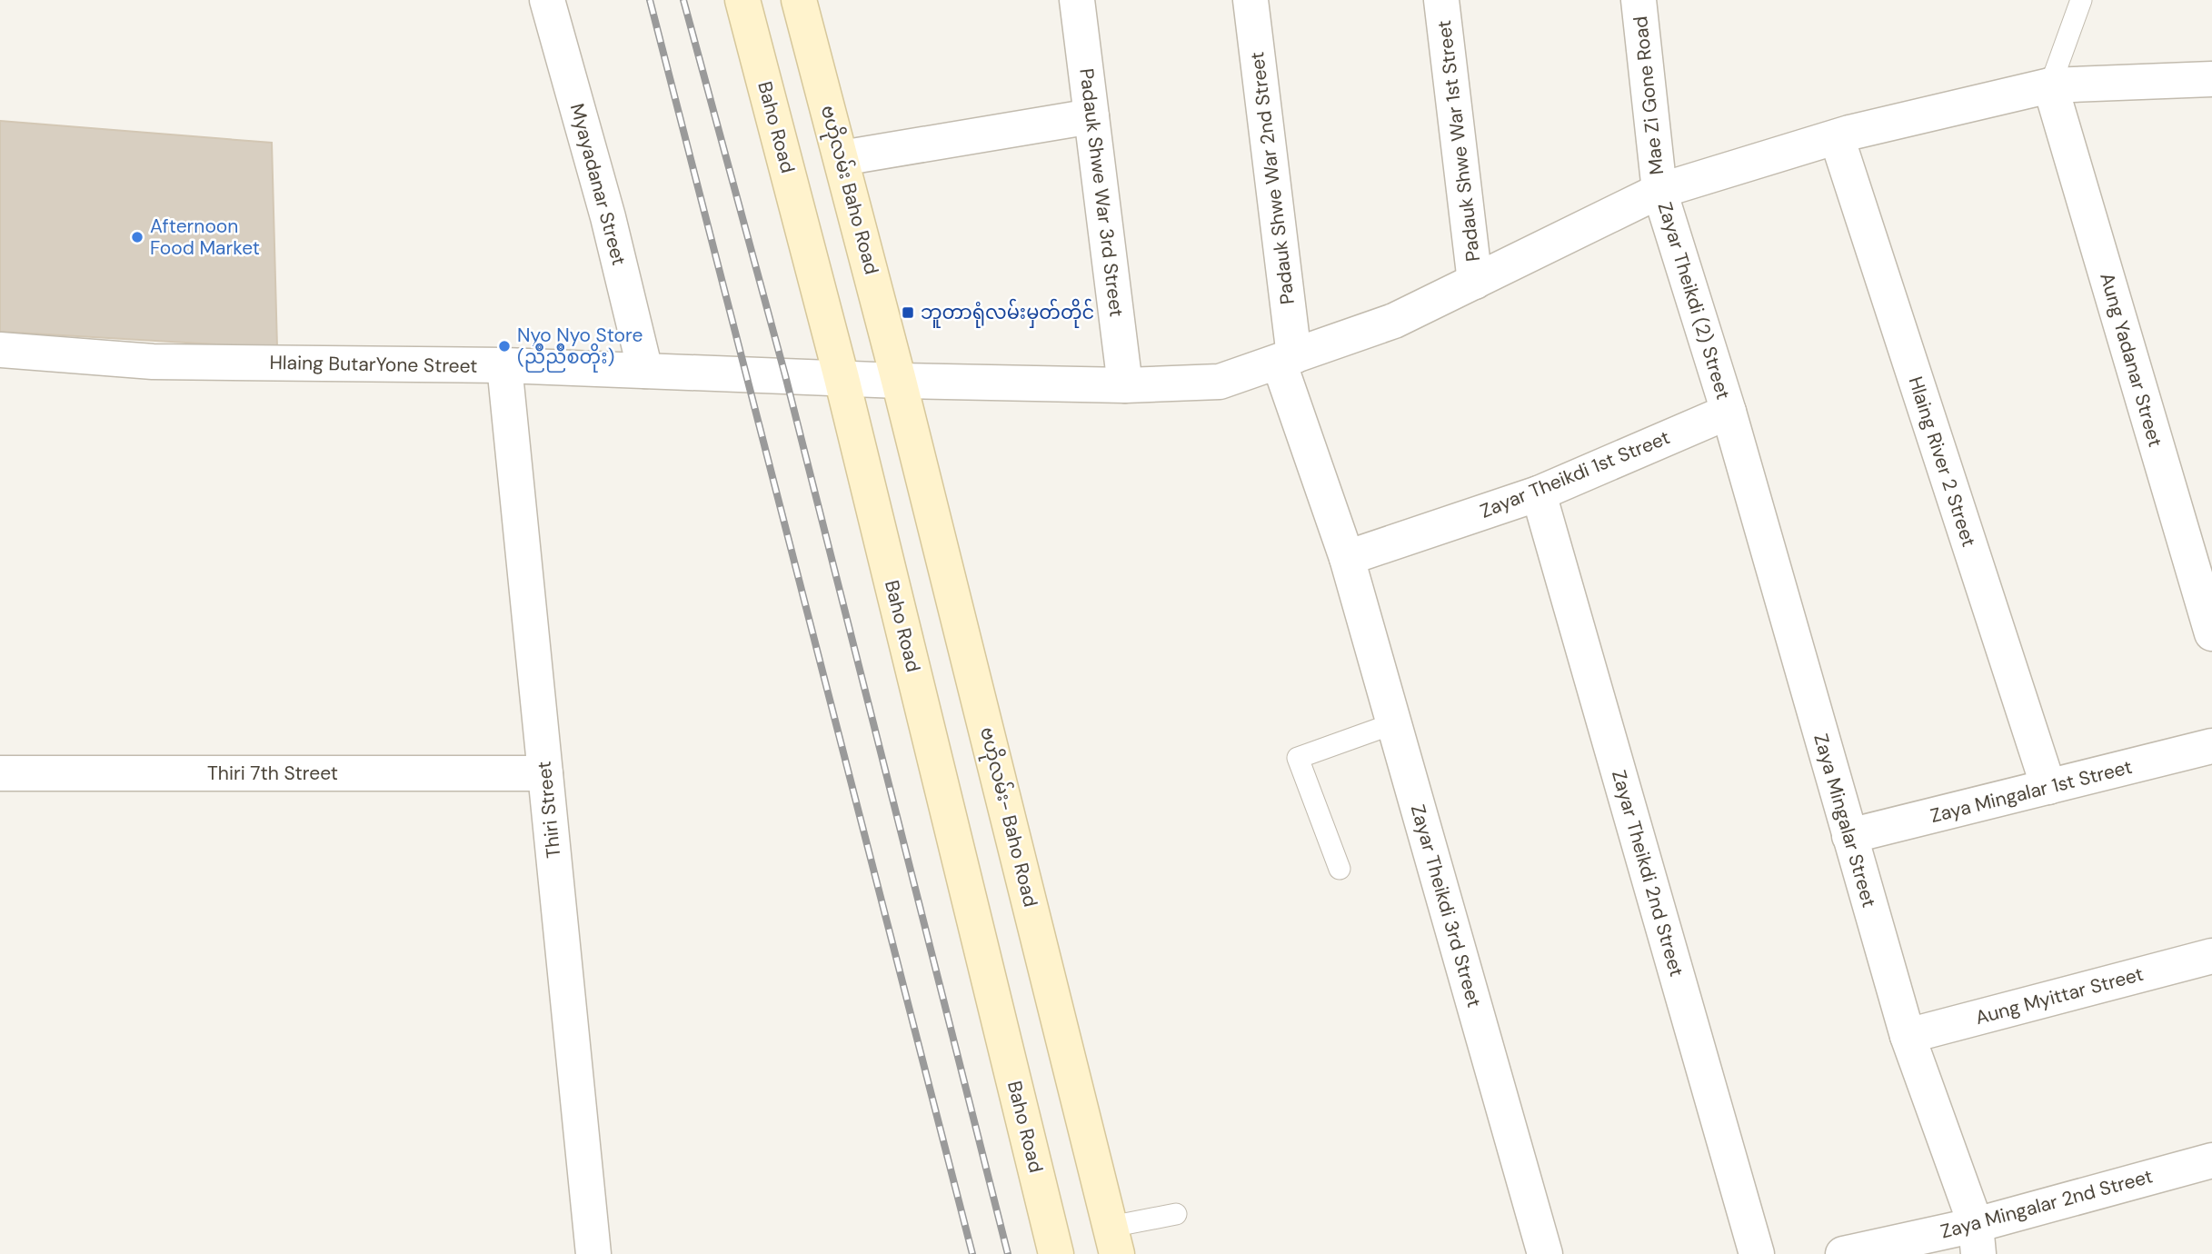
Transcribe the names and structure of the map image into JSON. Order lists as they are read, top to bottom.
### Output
{
  "streets": {
    "main road": ["Baho Road", "ဗဟိုလမ်း Baho Road", "ဗဟိုလမ်း- Baho Road"],
    "street": [
      "Mae Zi Gone Road",
      "Padauk Shwe War 1st Street",
      "Padauk Shwe War 2nd Street",
      "Myayadanar Street",
      "Padauk Shwe War 3rd Street",
      "Zayar Theikdi (2) Street",
      "Aung Yadanar Street",
      "Hlaing ButarYone Street",
      "Hlaing River 2 Street",
      "Zayar Theikdi 1st Street",
      "Thiri 7th Street",
      "Zaya Mingalar 1st Street",
      "Thiri Street",
      "Zaya Mingalar Street",
      "Zayar Theikdi 2nd Street",
      "Zayar Theikdi 3rd Street",
      "Aung Myittar Street",
      "Zaya Mingalar 2nd Street"
    ]
  },
  "crossings": [
    ["Mae Zi Gone Road", "Zayar Theikdi (2) Street"],
    ["Mae Zi Gone Road", "Hlaing ButarYone Street"],
    ["Baho Road", "Hlaing ButarYone Street"],
    ["Padauk Shwe War 1st Street", "Hlaing ButarYone Street"],
    ["Padauk Shwe War 2nd Street", "Hlaing ButarYone Street"],
    ["Padauk Shwe War 2nd Street", "Zayar Theikdi 1st Street"],
    ["Padauk Shwe War 2nd Street", "Zayar Theikdi 3rd Street"],
    ["Myayadanar Street", "Hlaing ButarYone Street"],
    ["ဗဟိုလမ်း Baho Road", "Hlaing ButarYone Street"],
    ["ဗဟိုလမ်း Baho Road", "ဗဟိုလမ်း- Baho Road"],
    ["Padauk Shwe War 3rd Street", "Hlaing ButarYone Street"],
    ["Zayar Theikdi (2) Street", "Hlaing ButarYone Street"],
    ["Zayar Theikdi (2) Street", "Zayar Theikdi 1st Street"],
    ["Zayar Theikdi (2) Street", "Zaya Mingalar Street"],
    ["Aung Yadanar Street", "Hlaing ButarYone Street"],
    ["Hlaing ButarYone Street", "Hlaing River 2 Street"],
    ["Hlaing ButarYone Street", "Thiri Street"],
    ["Hlaing ButarYone Street", "ဗဟိုလမ်း- Baho Road"],
    ["Hlaing River 2 Street", "Zaya Mingalar 1st Street"],
    ["Zayar Theikdi 1st Street", "Zaya Mingalar Street"],
    ["Zayar Theikdi 1st Street", "Zayar Theikdi 2nd Street"],
    ["Zayar Theikdi 1st Street", "Zayar Theikdi 3rd Street"],
    ["Thiri 7th Street", "Thiri Street"],
    ["Zaya Mingalar 1st Street", "Zaya Mingalar Street"],
    ["Zaya Mingalar Street", "Aung Myittar Street"],
    ["Zaya Mingalar Street", "Zaya Mingalar 2nd Street"]
  ],
  "places": {
    "other": ["Afternoon Food Market", "Nyo Nyo Store (ညိဳညိဳစတိုး)"],
    "transit": ["ဘူတာရုံလမ်းမှတ်တိုင်"]
  }
}
